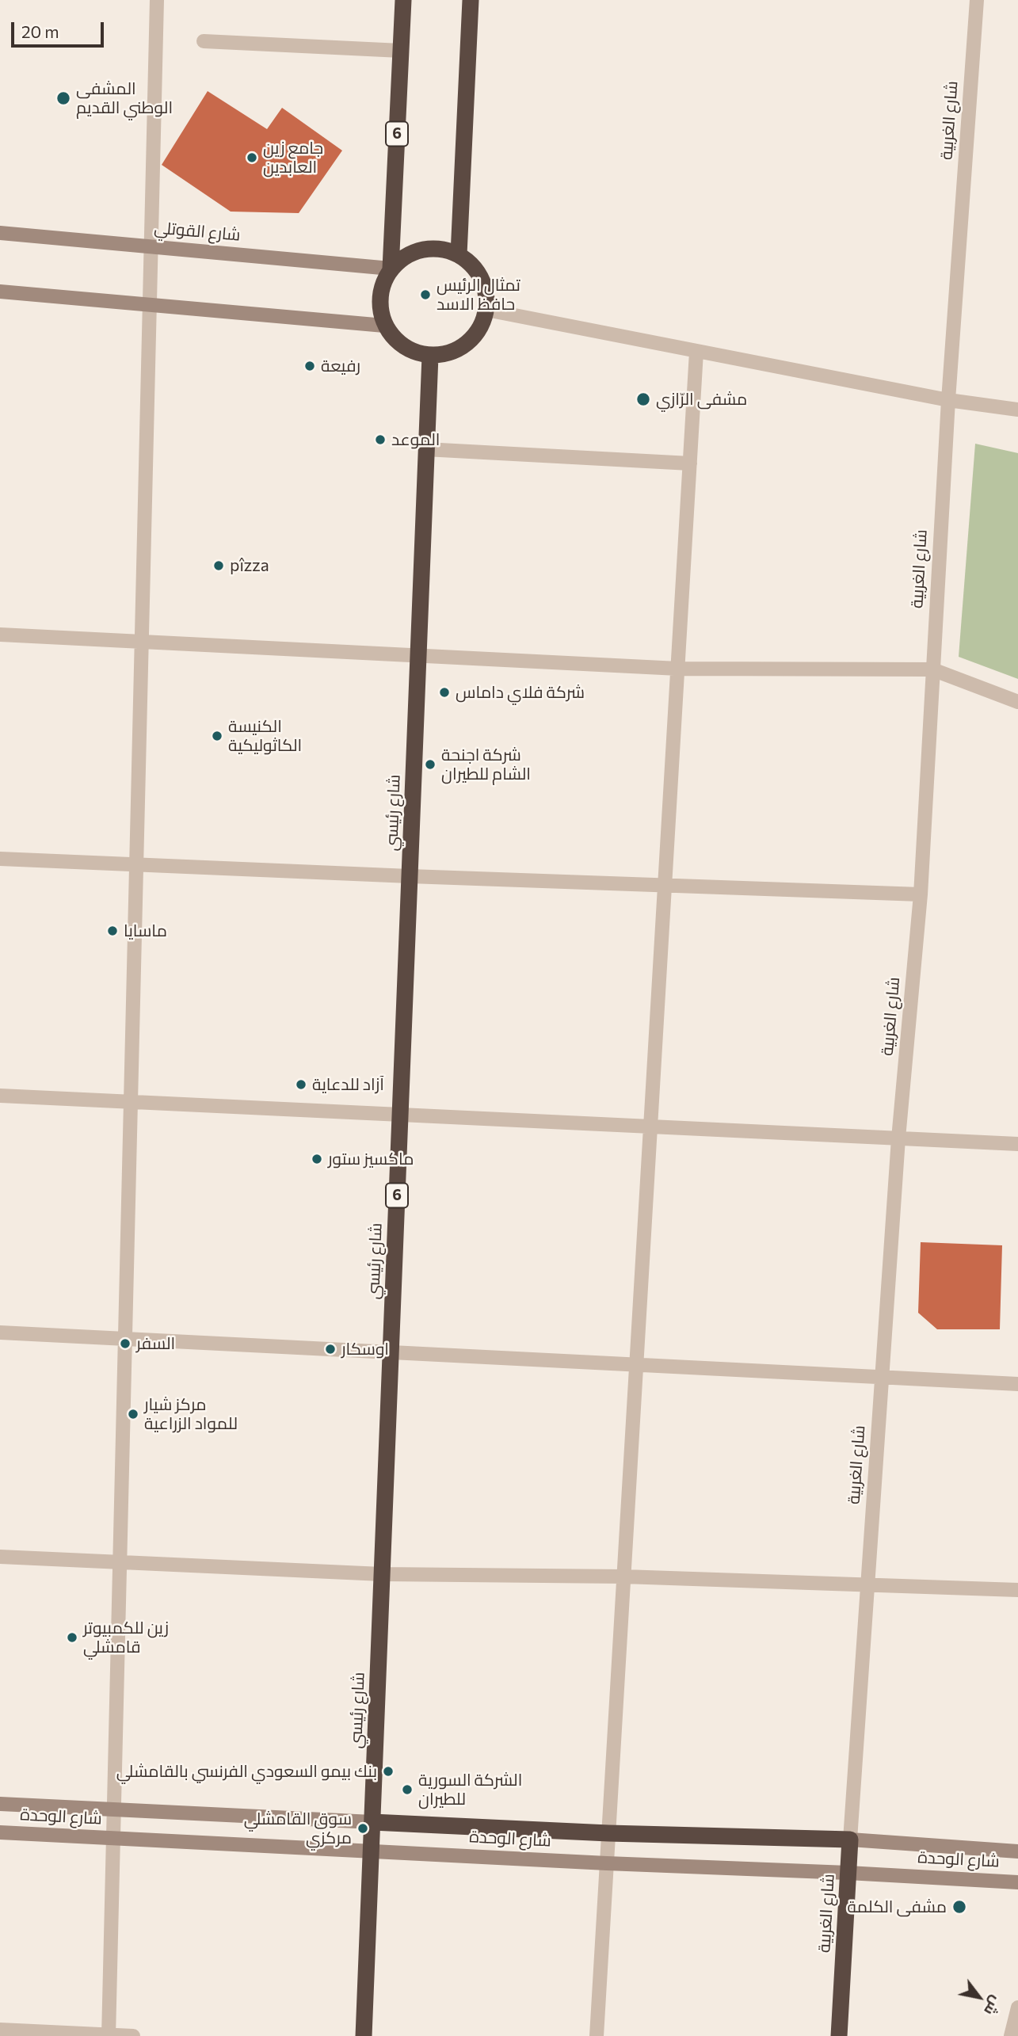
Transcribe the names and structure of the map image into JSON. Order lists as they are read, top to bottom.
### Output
{
  "streets": {
    "highway": [
      "شارع الغربية",
      "6",
      "شارع رئيسي",
      "شارع الوحدة"
    ],
    "street": ["شارع القوتلي"]
  },
  "crossings": [
    ["شارع الغربية", "شارع الوحدة"],
    ["6", "شارع القوتلي"],
    ["6", "شارع رئيسي"],
    ["شارع القوتلي", "شارع رئيسي"],
    ["شارع رئيسي", "شارع الوحدة"]
  ],
  "places": [
    "المشفى الوطني القديم",
    "جامع زين العابدين",
    "تمثال الرئيس حافظ الاسد",
    "رفيعة",
    "مشفى الرّازي",
    "الموعد",
    "pîzza",
    "شركة فلاي داماس",
    "الكنيسة الكاثوليكية",
    "شركة اجنحة الشام للطيران",
    "ماسايا",
    "آزاد للدعاية",
    "ماكسيز ستور",
    "السفر",
    "اوسكار",
    "مركز شيار للمواد الزراعية",
    "زين للكمبيوتر قامشلي",
    "بنك بيمو السعودي الفرنسي بالقامشلي",
    "الشركة السورية للطيران",
    "سوق القامشلي مركزي",
    "مشفى الكلمة"
  ],
  "scale_bar": "20 m",
  "north": "bottom right"
}
